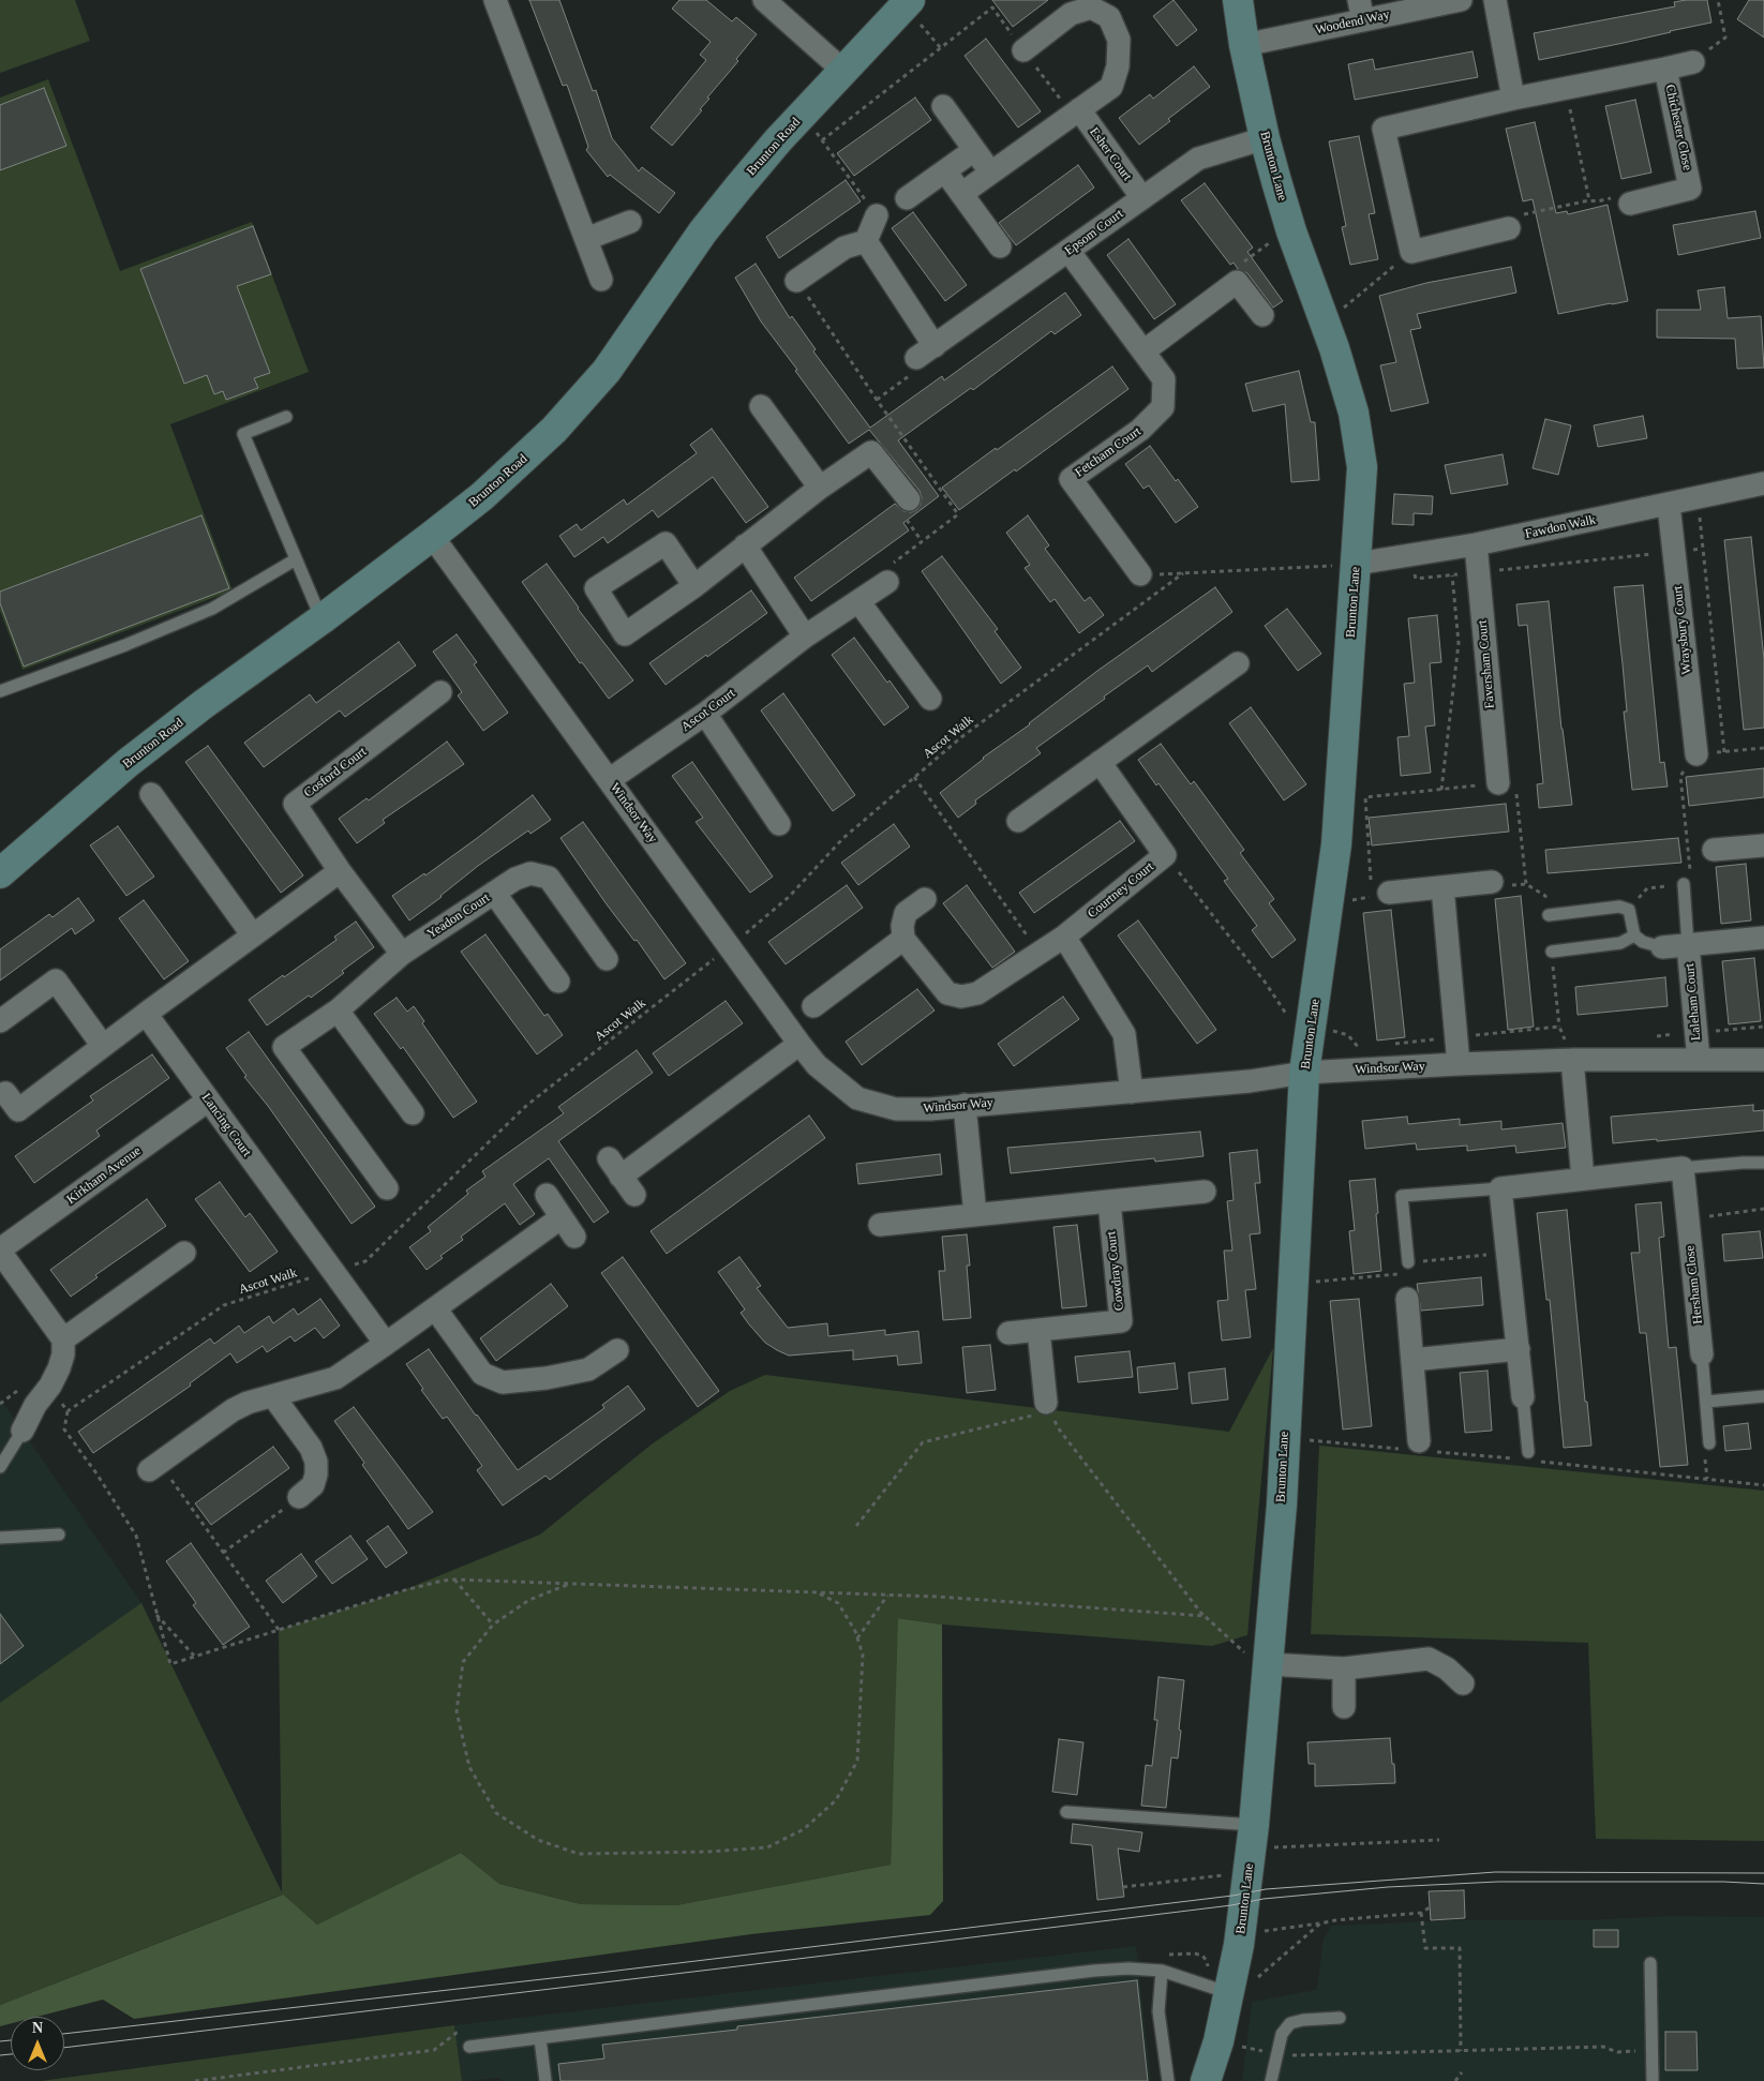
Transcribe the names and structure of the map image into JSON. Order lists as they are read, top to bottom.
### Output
{
  "streets": {
    "street": [
      "Woodend Way",
      "Chichester Close",
      "Brunton Road",
      "Esher Court",
      "Brunton Lane",
      "Epsom Court",
      "Fetcham Court",
      "Fawdon Walk",
      "Wraysbury Court",
      "Faversham Court",
      "Ascot Court",
      "Cosford Court",
      "Windsor Way",
      "Courtney Court",
      "Yeadon Court",
      "Laleham Court",
      "Lancing Court",
      "Kirkham Avenue",
      "Cowdray Court",
      "Hersham Close"
    ],
    "path": ["Ascot Walk"]
  },
  "crossings": [
    ["Woodend Way", "Brunton Lane"],
    ["Brunton Road", "Windsor Way"],
    ["Esher Court", "Epsom Court"],
    ["Brunton Lane", "Epsom Court"],
    ["Brunton Lane", "Fawdon Walk"],
    ["Brunton Lane", "Windsor Way"],
    ["Epsom Court", "Fetcham Court"],
    ["Fawdon Walk", "Wraysbury Court"],
    ["Fawdon Walk", "Faversham Court"],
    ["Ascot Court", "Windsor Way"],
    ["Ascot Walk", "Windsor Way"],
    ["Ascot Walk", "Lancing Court"],
    ["Windsor Way", "Laleham Court"],
    ["Lancing Court", "Kirkham Avenue"]
  ],
  "north": "top"
}
